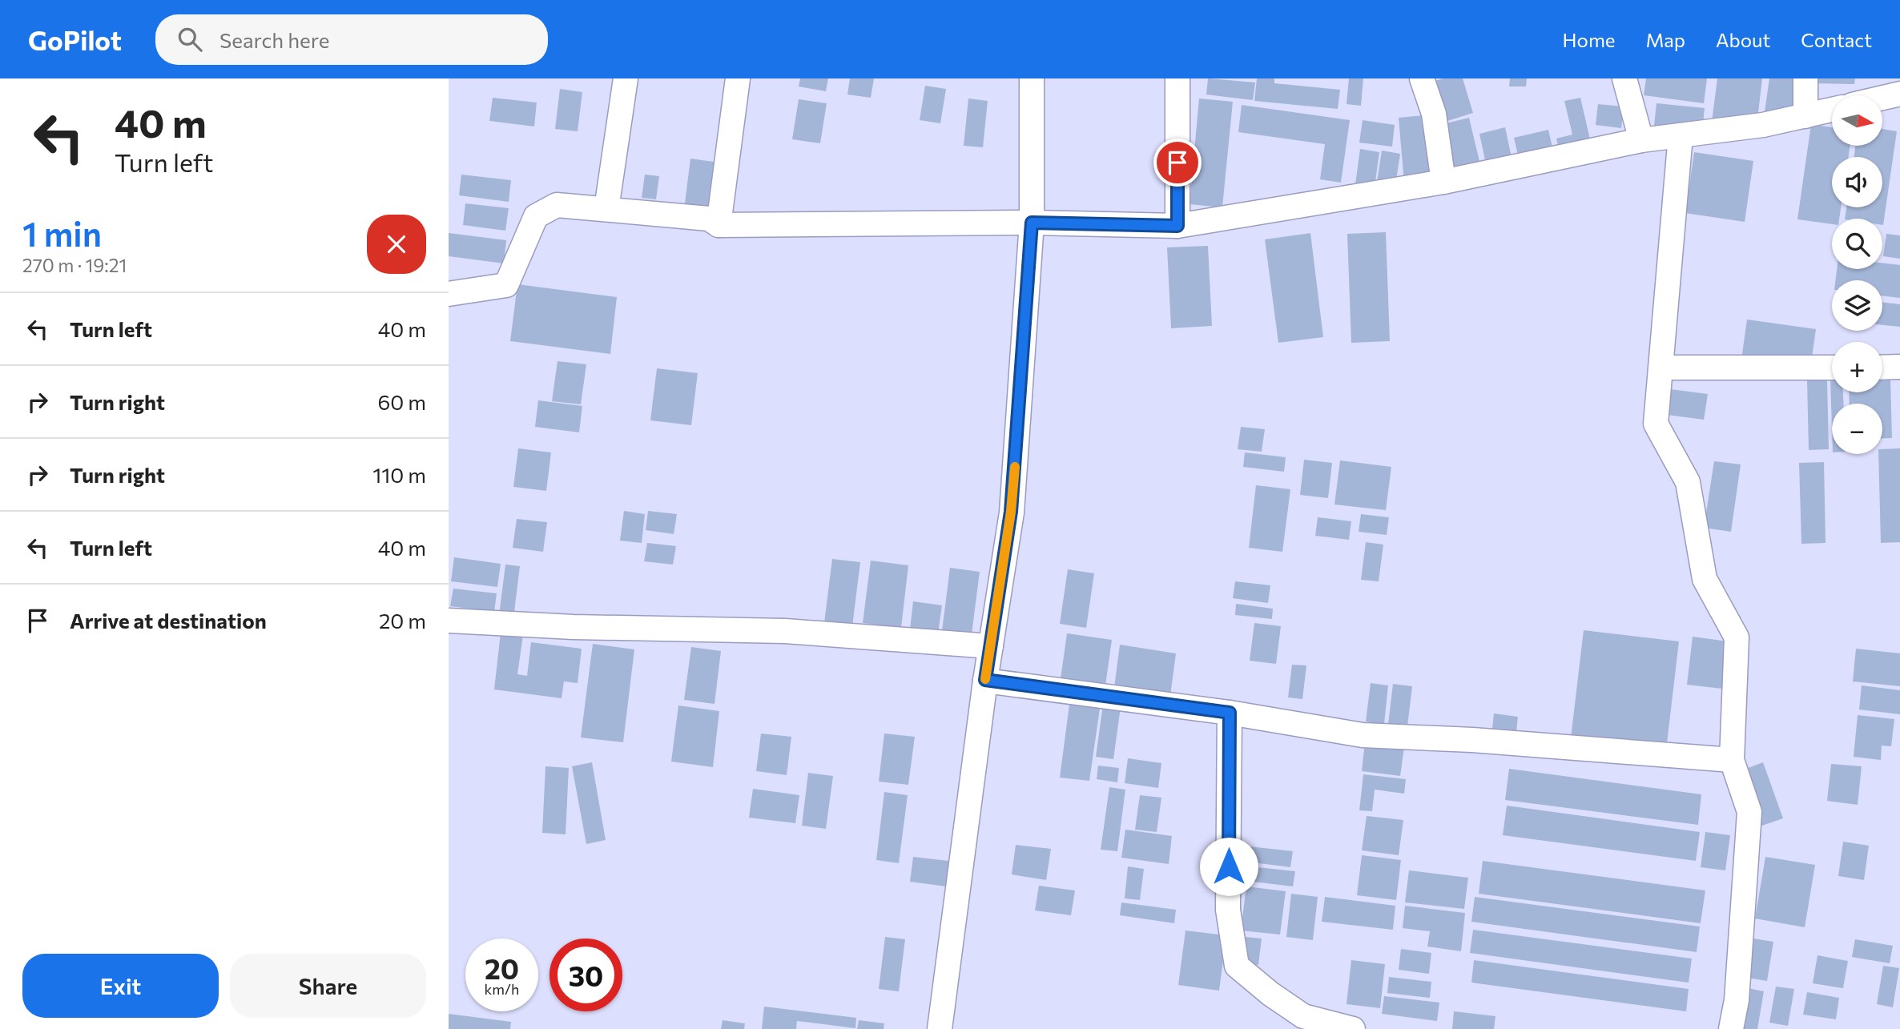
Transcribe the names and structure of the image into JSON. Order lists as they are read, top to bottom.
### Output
{
  "north": "right",
  "page": {
    "header": "GoPilot",
    "search": "Search here",
    "nav": [
      "Home",
      "Map",
      "About",
      "Contact"
    ],
    "turn": ["40 m", "Turn left"],
    "map_buttons": ["+", "−"],
    "heading": ["1 min", "270 m · 19:21"],
    "list": [
      {
        "name": "Turn left",
        "value": "40 m"
      },
      {
        "name": "Turn right",
        "value": "60 m"
      },
      {
        "name": "Turn right",
        "value": "110 m"
      },
      {
        "name": "Turn left",
        "value": "40 m"
      },
      {
        "name": "Arrive at destination",
        "value": "20 m"
      }
    ],
    "speed": "20 km/h",
    "limit": "30",
    "buttons": ["Exit", "Share"]
  }
}
